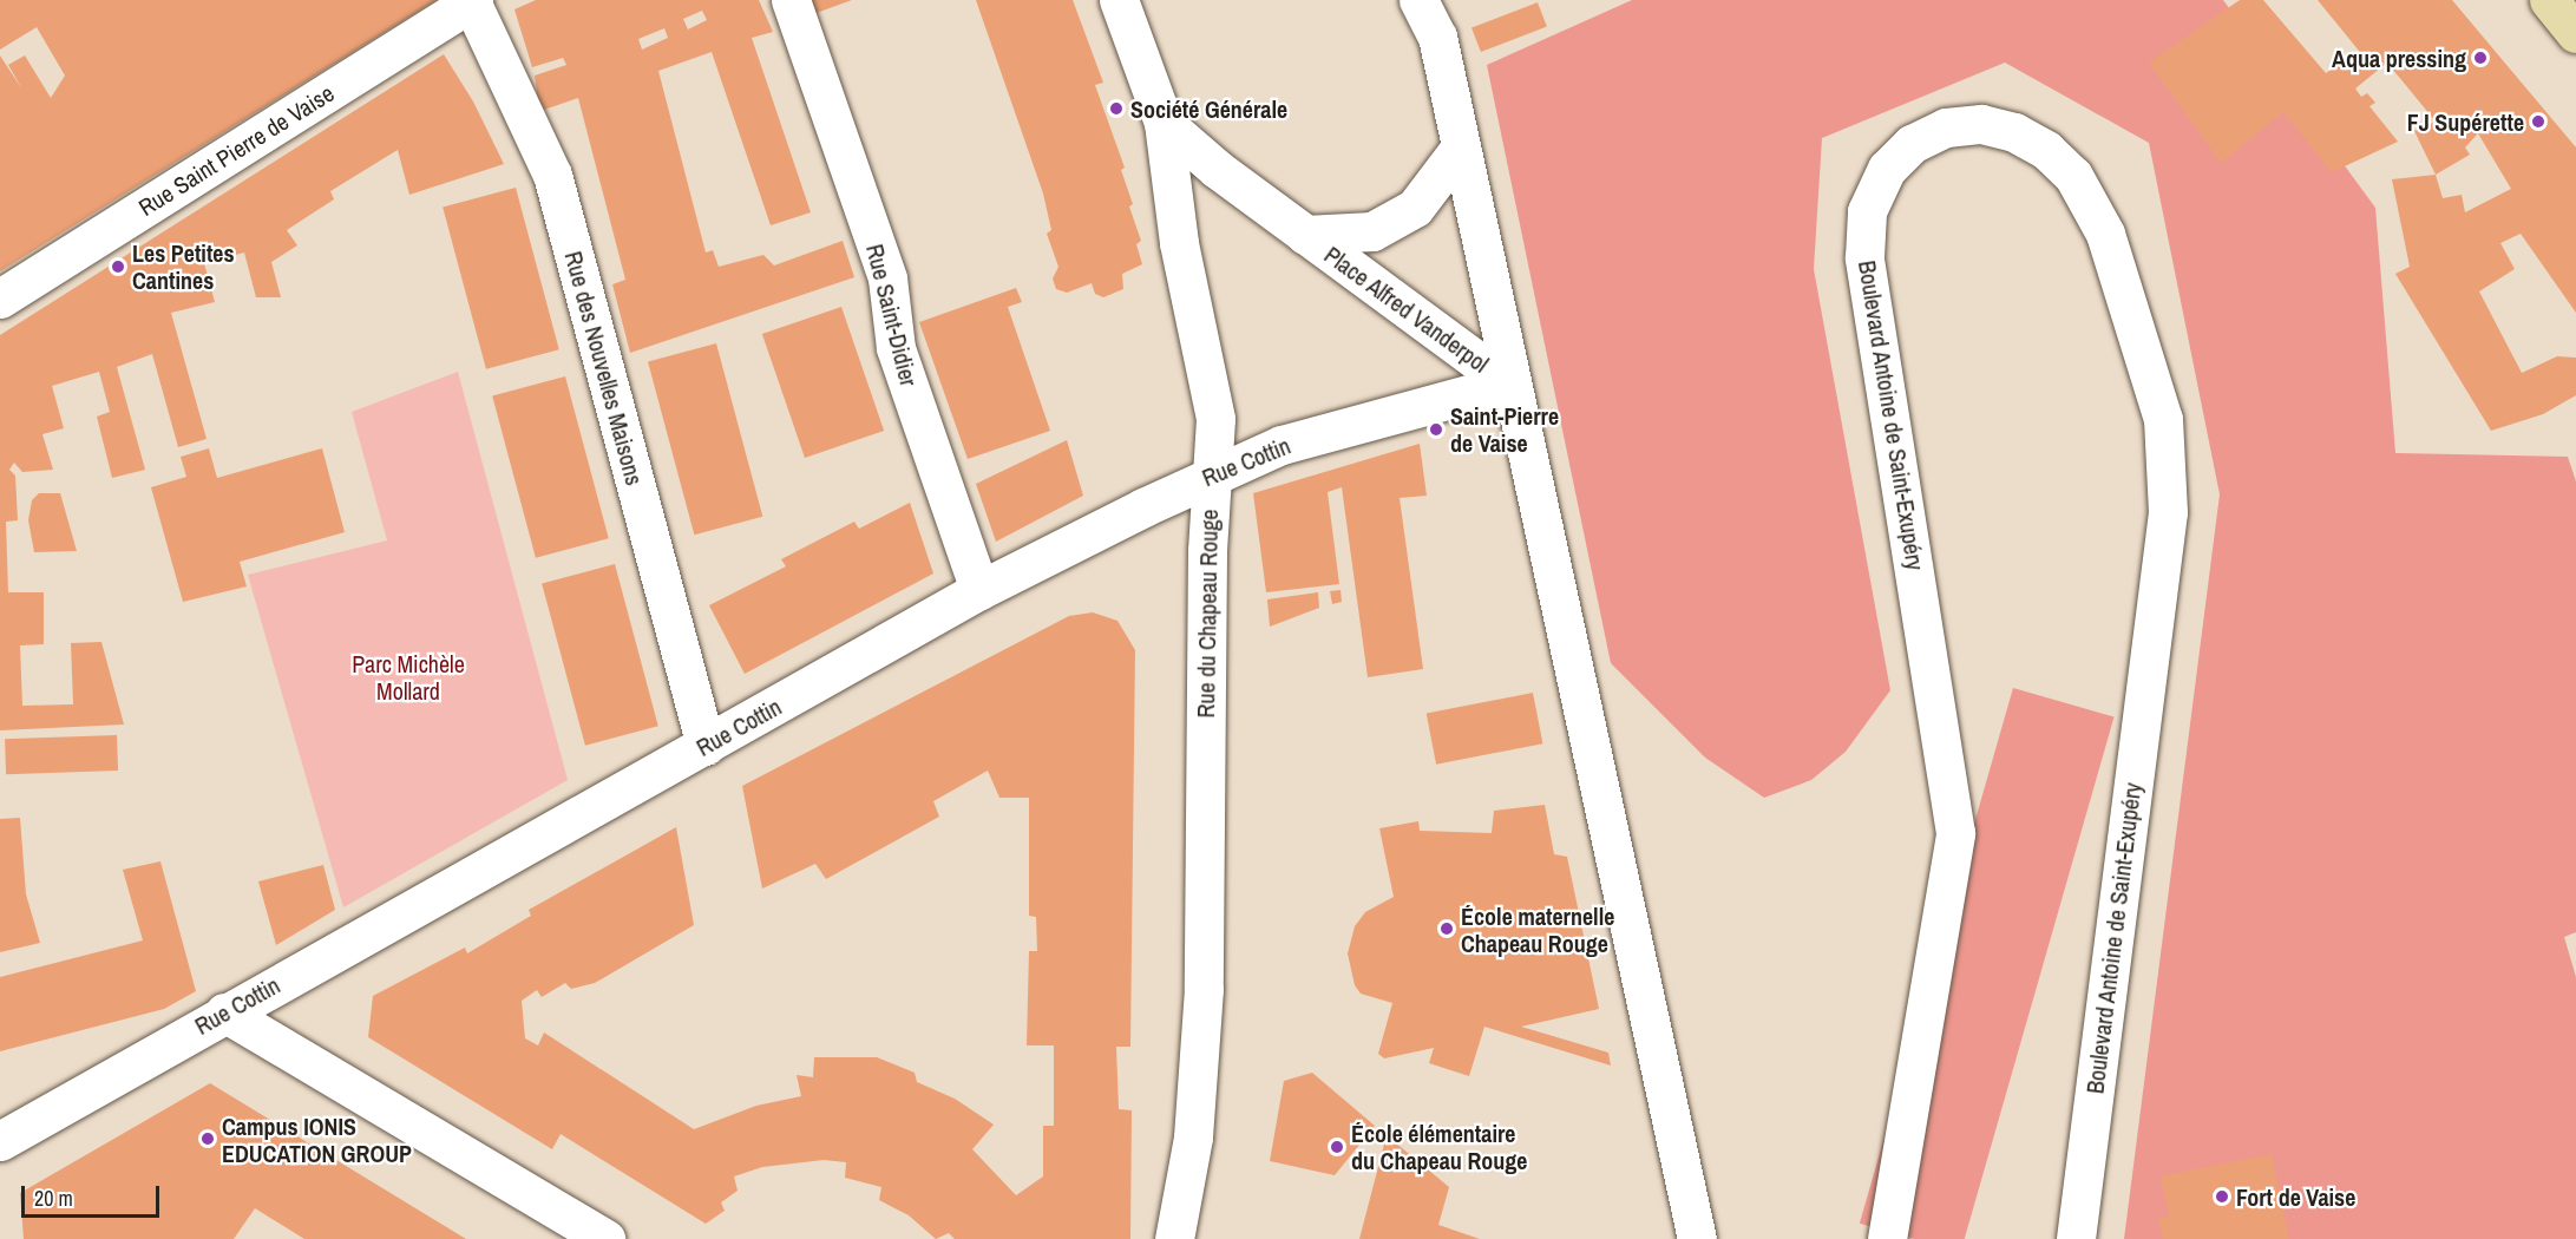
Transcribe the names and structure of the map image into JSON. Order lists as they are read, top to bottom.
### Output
{
  "streets": {
    "street": [
      "Rue Saint Pierre de Vaise",
      "Place Alfred Vanderpol",
      "Rue Saint-Didier",
      "Rue des Nouvelles Maisons",
      "Boulevard Antoine de Saint-Exupéry",
      "Rue Cottin",
      "Rue du Chapeau Rouge"
    ]
  },
  "crossings": [
    ["Rue Saint Pierre de Vaise", "Rue des Nouvelles Maisons"],
    ["Place Alfred Vanderpol", "Rue Cottin"],
    ["Place Alfred Vanderpol", "Rue du Chapeau Rouge"],
    ["Rue Saint-Didier", "Rue Cottin"],
    ["Rue des Nouvelles Maisons", "Rue Cottin"],
    ["Rue Cottin", "Rue du Chapeau Rouge"]
  ],
  "parks": ["Parc Michèle Mollard"],
  "places": [
    "Aqua pressing",
    "Société Générale",
    "FJ Supérette",
    "Les Petites Cantines",
    "Saint-Pierre de Vaise",
    "École maternelle Chapeau Rouge",
    "Campus IONIS EDUCATION GROUP",
    "École élémentaire du Chapeau Rouge",
    "Fort de Vaise"
  ],
  "scale_bar": "20 m"
}
